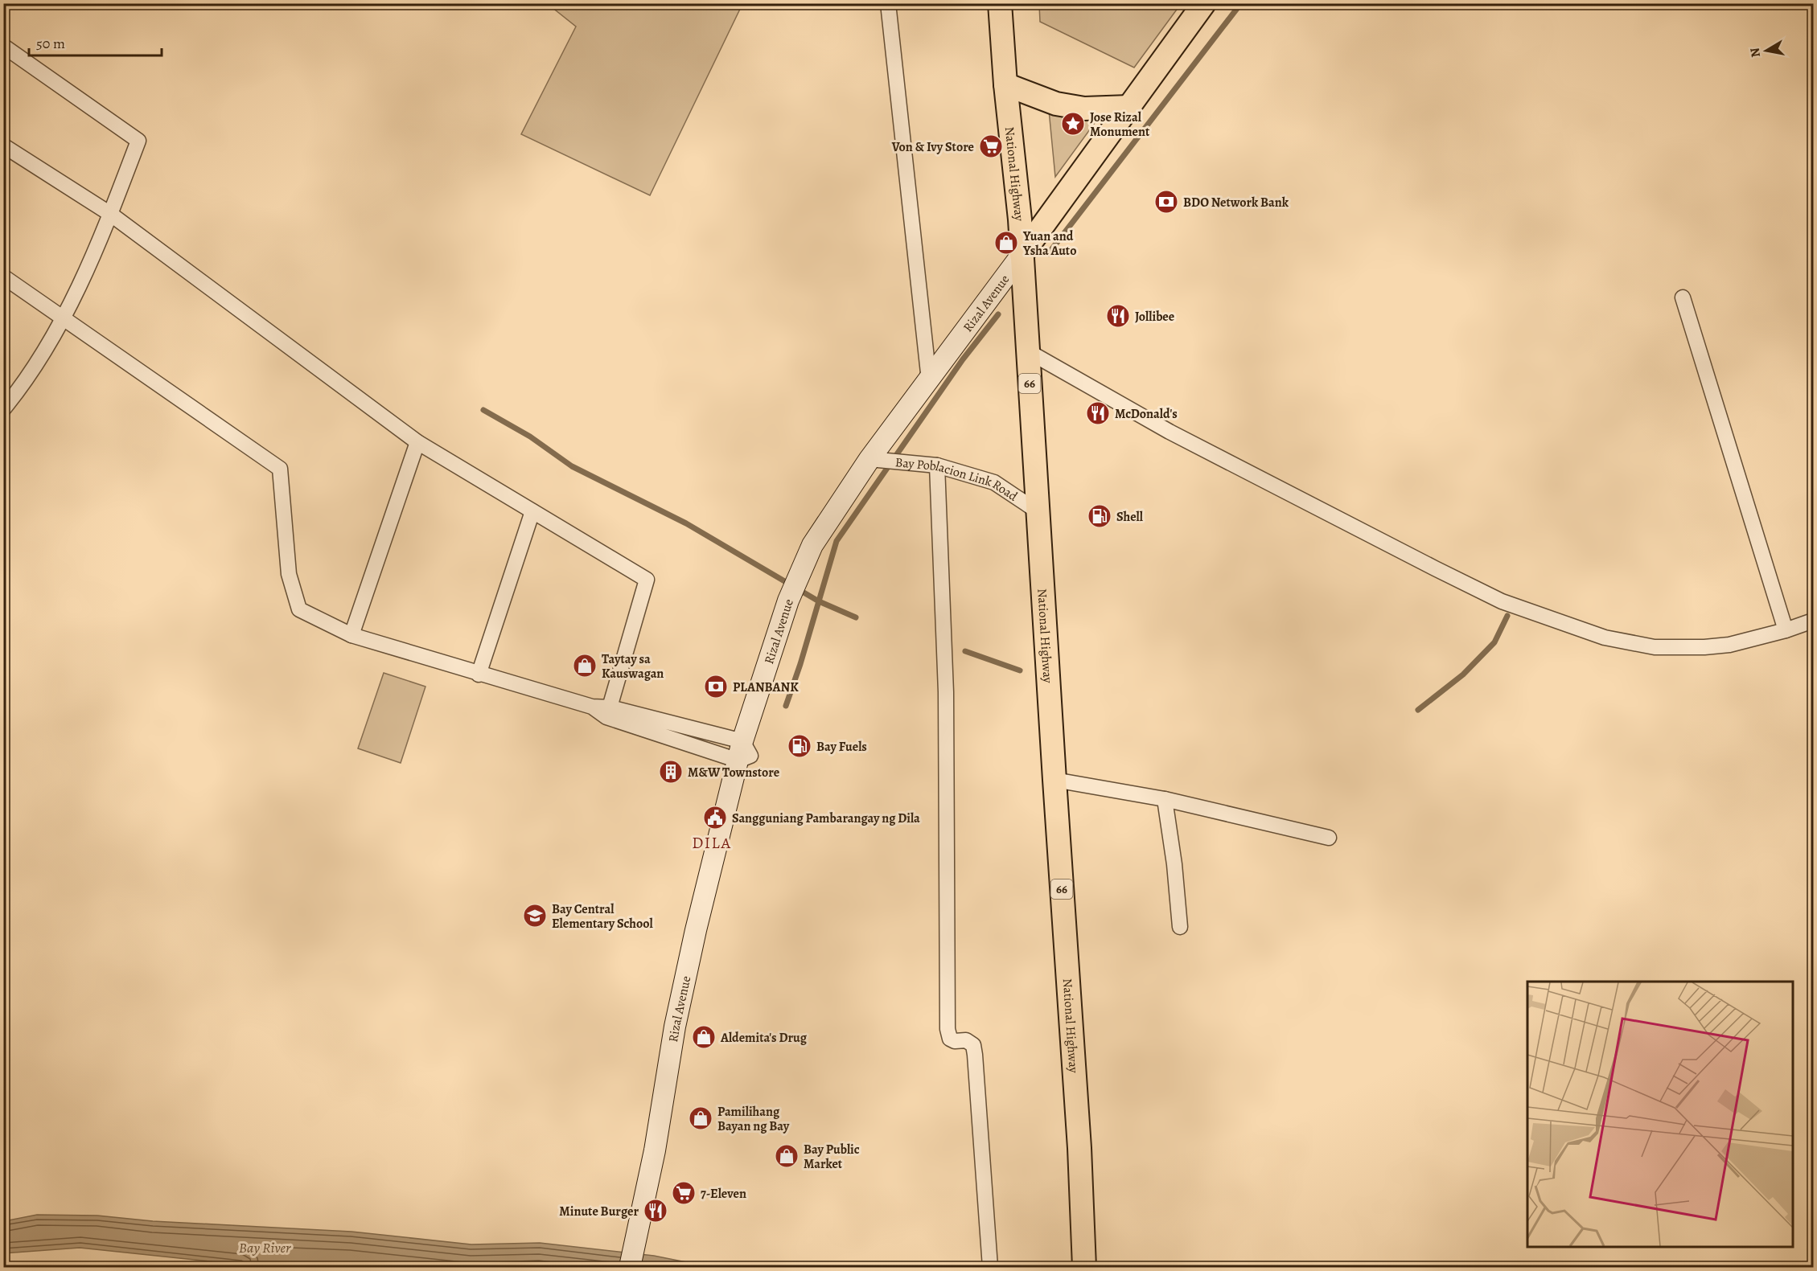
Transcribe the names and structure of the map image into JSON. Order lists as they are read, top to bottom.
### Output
{
  "streets": {
    "main road": ["National Highway", "Rizal Avenue", "66"],
    "street": ["Bay Poblacion Link Road"]
  },
  "crossings": [
    ["National Highway", "Rizal Avenue"],
    ["National Highway", "Bay Poblacion Link Road"],
    ["Rizal Avenue", "Bay Poblacion Link Road"]
  ],
  "districts": ["DILA"],
  "water": ["Bay River"],
  "places": {
    "place": ["Jose Rizal Monument"],
    "supermarket": ["Von & Ivy Store", "7-Eleven"],
    "bank": ["BDO Network Bank", "PLANBANK"],
    "shop": [
      "Yuan and Ysha Auto",
      "Taytay sa Kauswagan",
      "Aldemita's Drug",
      "Pamilihang Bayan ng Bay",
      "Bay Public Market"
    ],
    "restaurant": ["Jollibee", "McDonald's", "Minute Burger"],
    "fuel station": ["Shell", "Bay Fuels"],
    "building": ["M&W Townstore"],
    "public building": ["Sangguniang Pambarangay ng Dila"],
    "school or university": ["Bay Central Elementary School"]
  },
  "scale_bar": "50 m",
  "north": "left"
}
